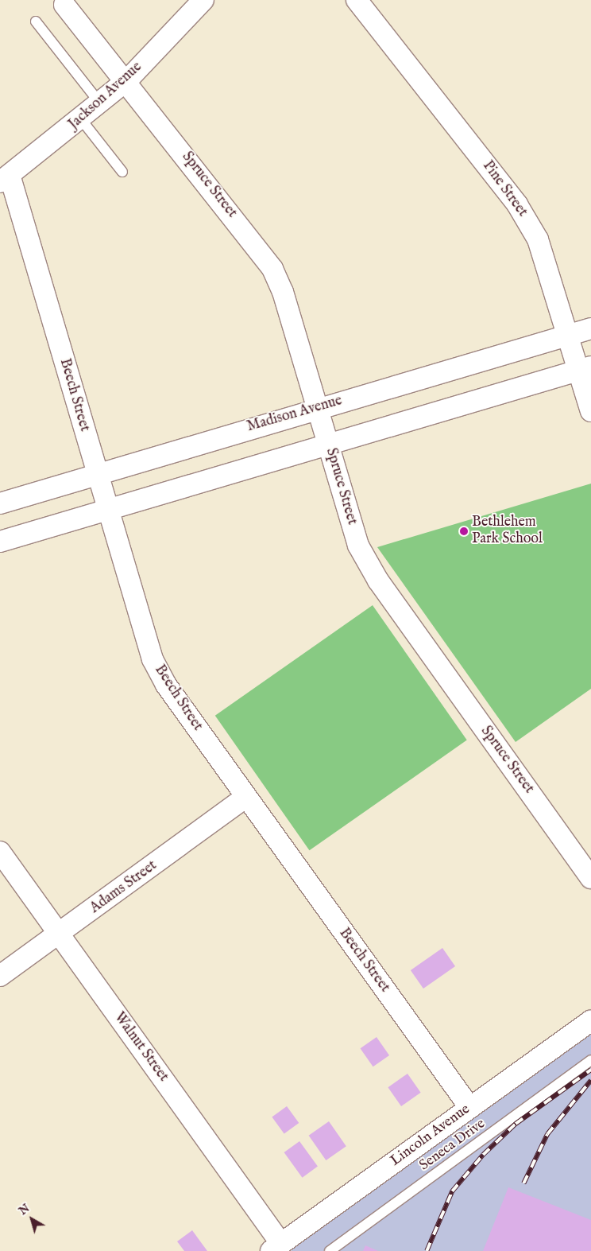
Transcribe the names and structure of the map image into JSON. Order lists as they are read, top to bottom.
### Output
{
  "streets": {
    "street": [
      "Jackson Avenue",
      "Spruce Street",
      "Pine Street",
      "Beech Street",
      "Madison Avenue",
      "Adams Street",
      "Walnut Street",
      "Lincoln Avenue"
    ],
    "lane": ["Seneca Drive"]
  },
  "crossings": [
    ["Jackson Avenue", "Spruce Street"],
    ["Jackson Avenue", "Beech Street"],
    ["Spruce Street", "Madison Avenue"],
    ["Pine Street", "Madison Avenue"],
    ["Beech Street", "Madison Avenue"],
    ["Beech Street", "Adams Street"],
    ["Beech Street", "Lincoln Avenue"],
    ["Adams Street", "Walnut Street"],
    ["Walnut Street", "Lincoln Avenue"]
  ],
  "places": ["Bethlehem Park School"],
  "north": "top left"
}
